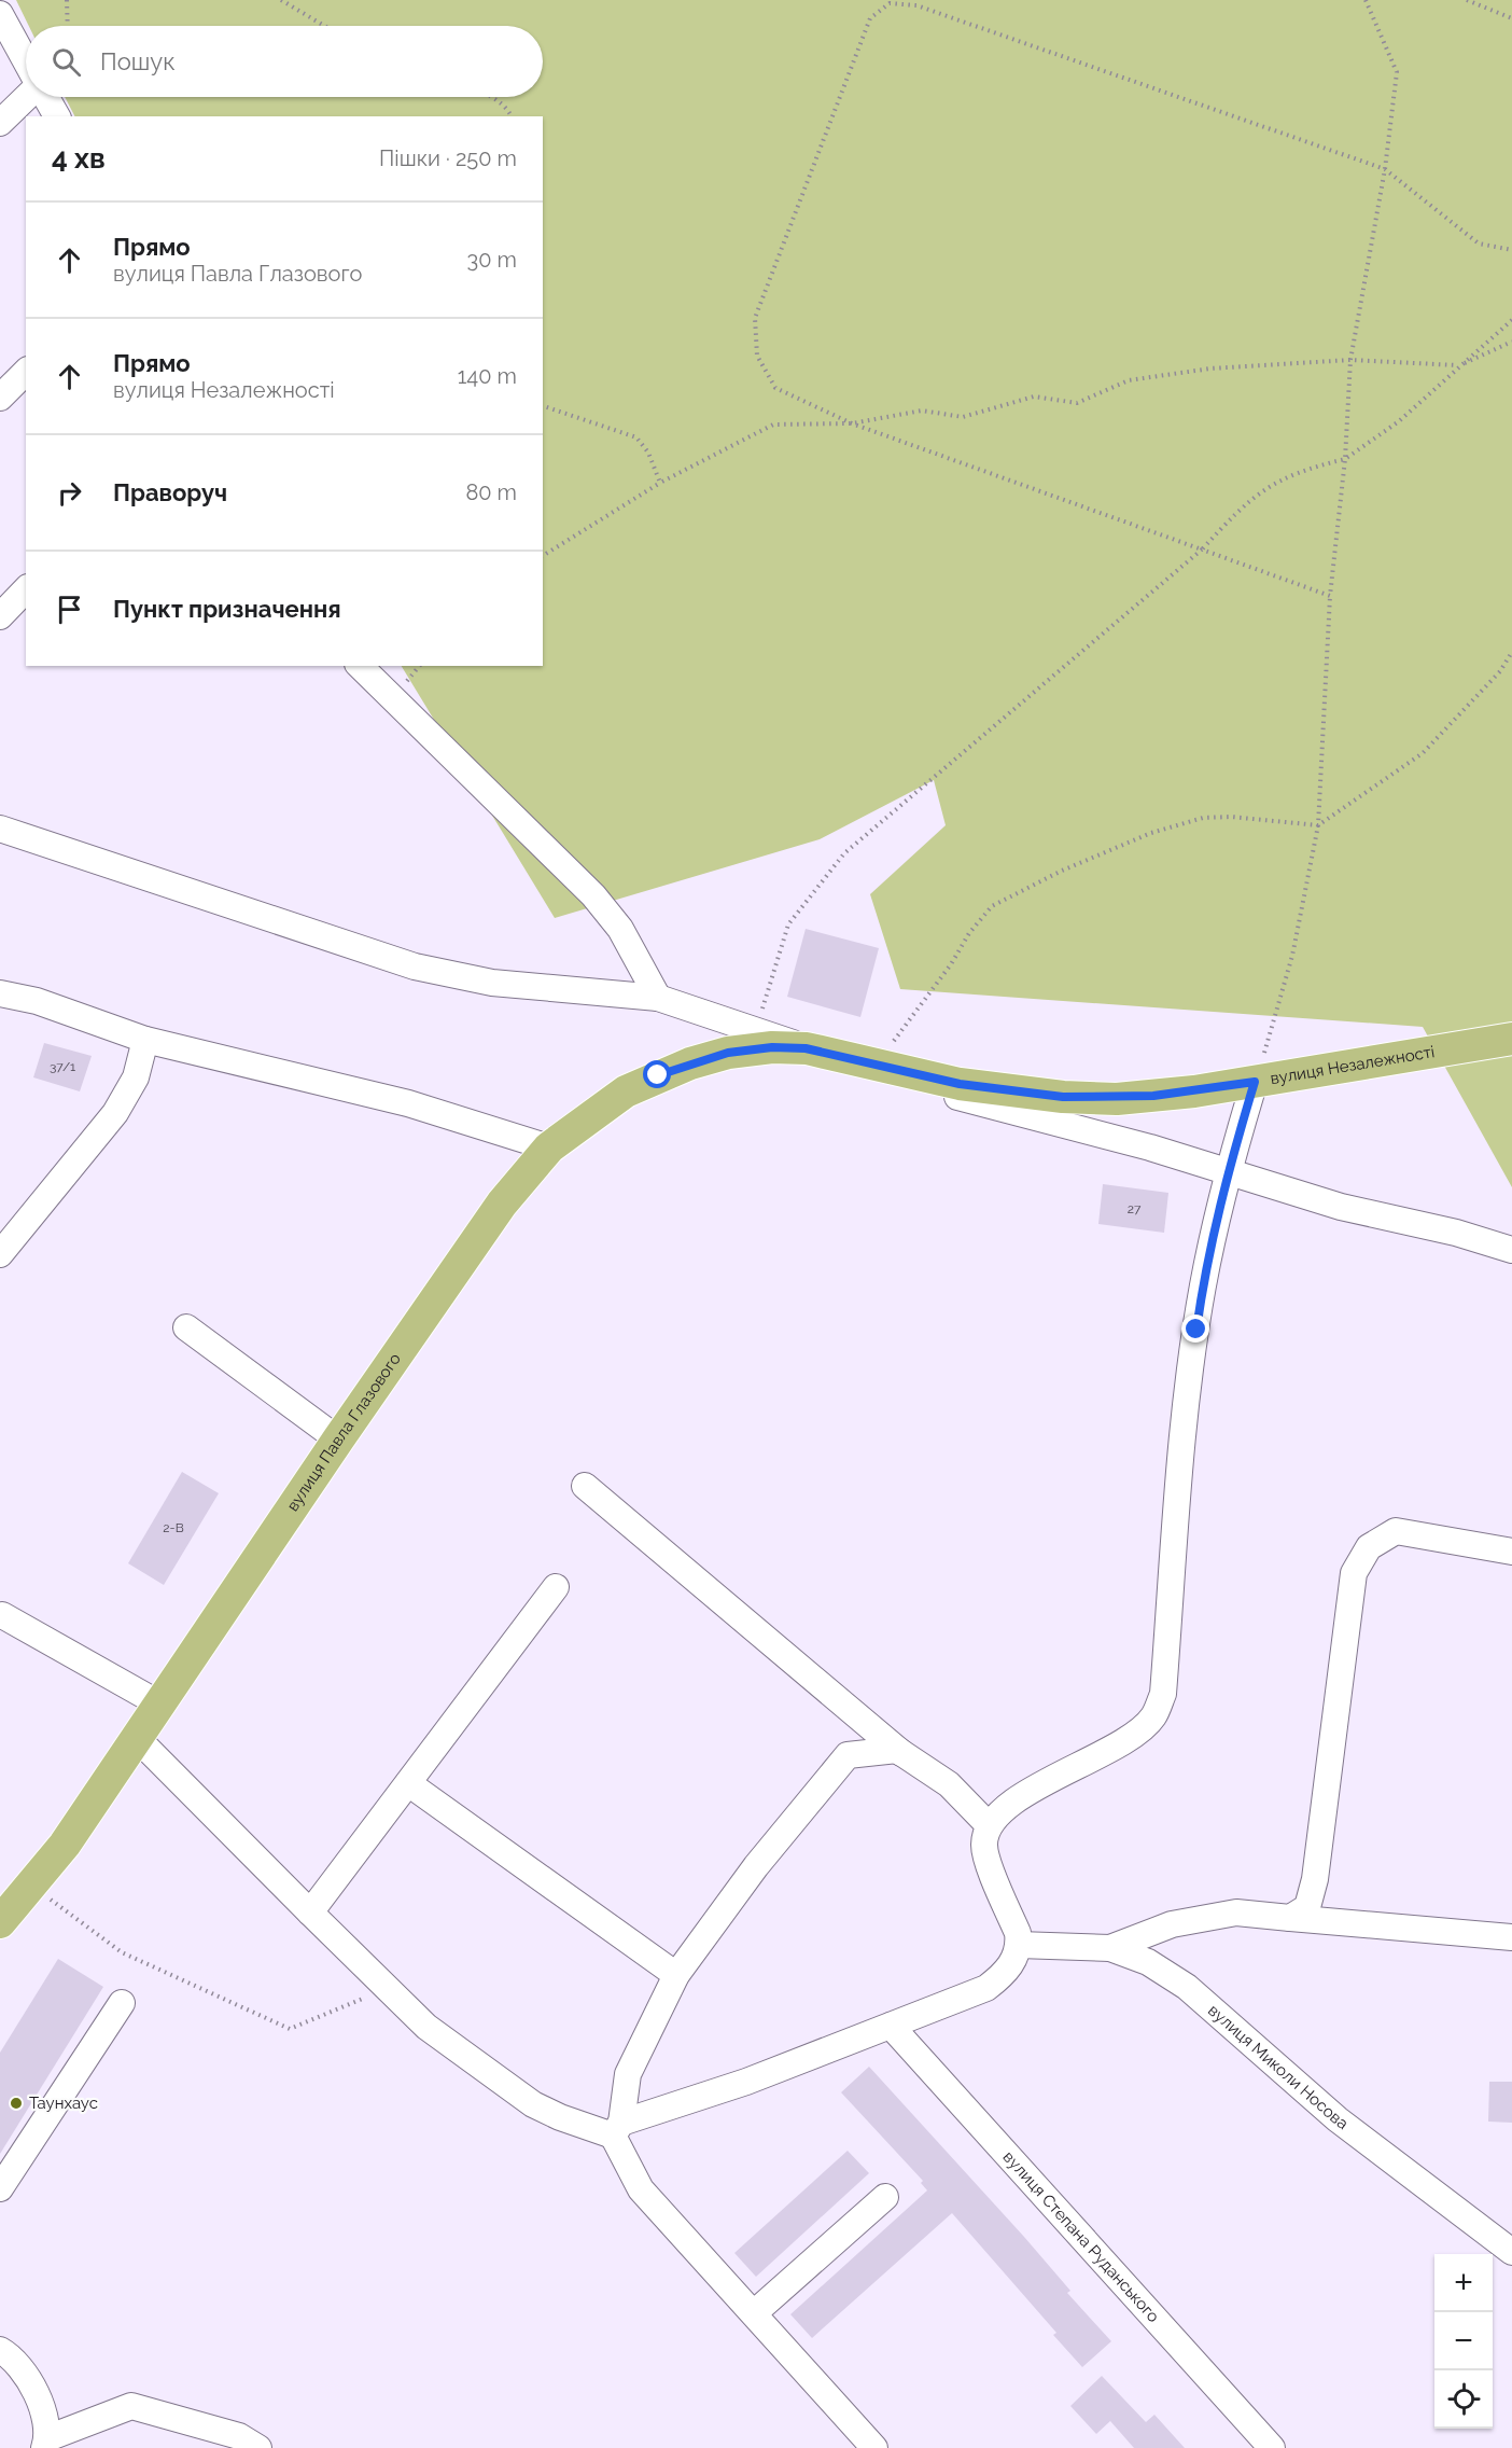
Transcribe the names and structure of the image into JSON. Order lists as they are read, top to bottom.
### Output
{
  "streets": {
    "main road": ["вулиця Незалежності", "вулиця Павла Глазового"],
    "street": ["вулиця Миколи Носова", "вулиця Степана Руданського"]
  },
  "crossings": [
    ["вулиця Незалежності", "вулиця Павла Глазового"]
  ],
  "places": ["Таунхаус"],
  "house_numbers": ["37/1", "27", "2-В"],
  "page": {
    "search": "Пошук",
    "heading": ["4 хв", "Пішки · 250 m"],
    "list": [
      ["Прямо", "вулиця Павла Глазового", "30 m"],
      ["Прямо", "вулиця Незалежності", "140 m"],
      ["Праворуч", "80 m"],
      "Пункт призначення"
    ],
    "map_buttons": ["+", "−"]
  }
}
